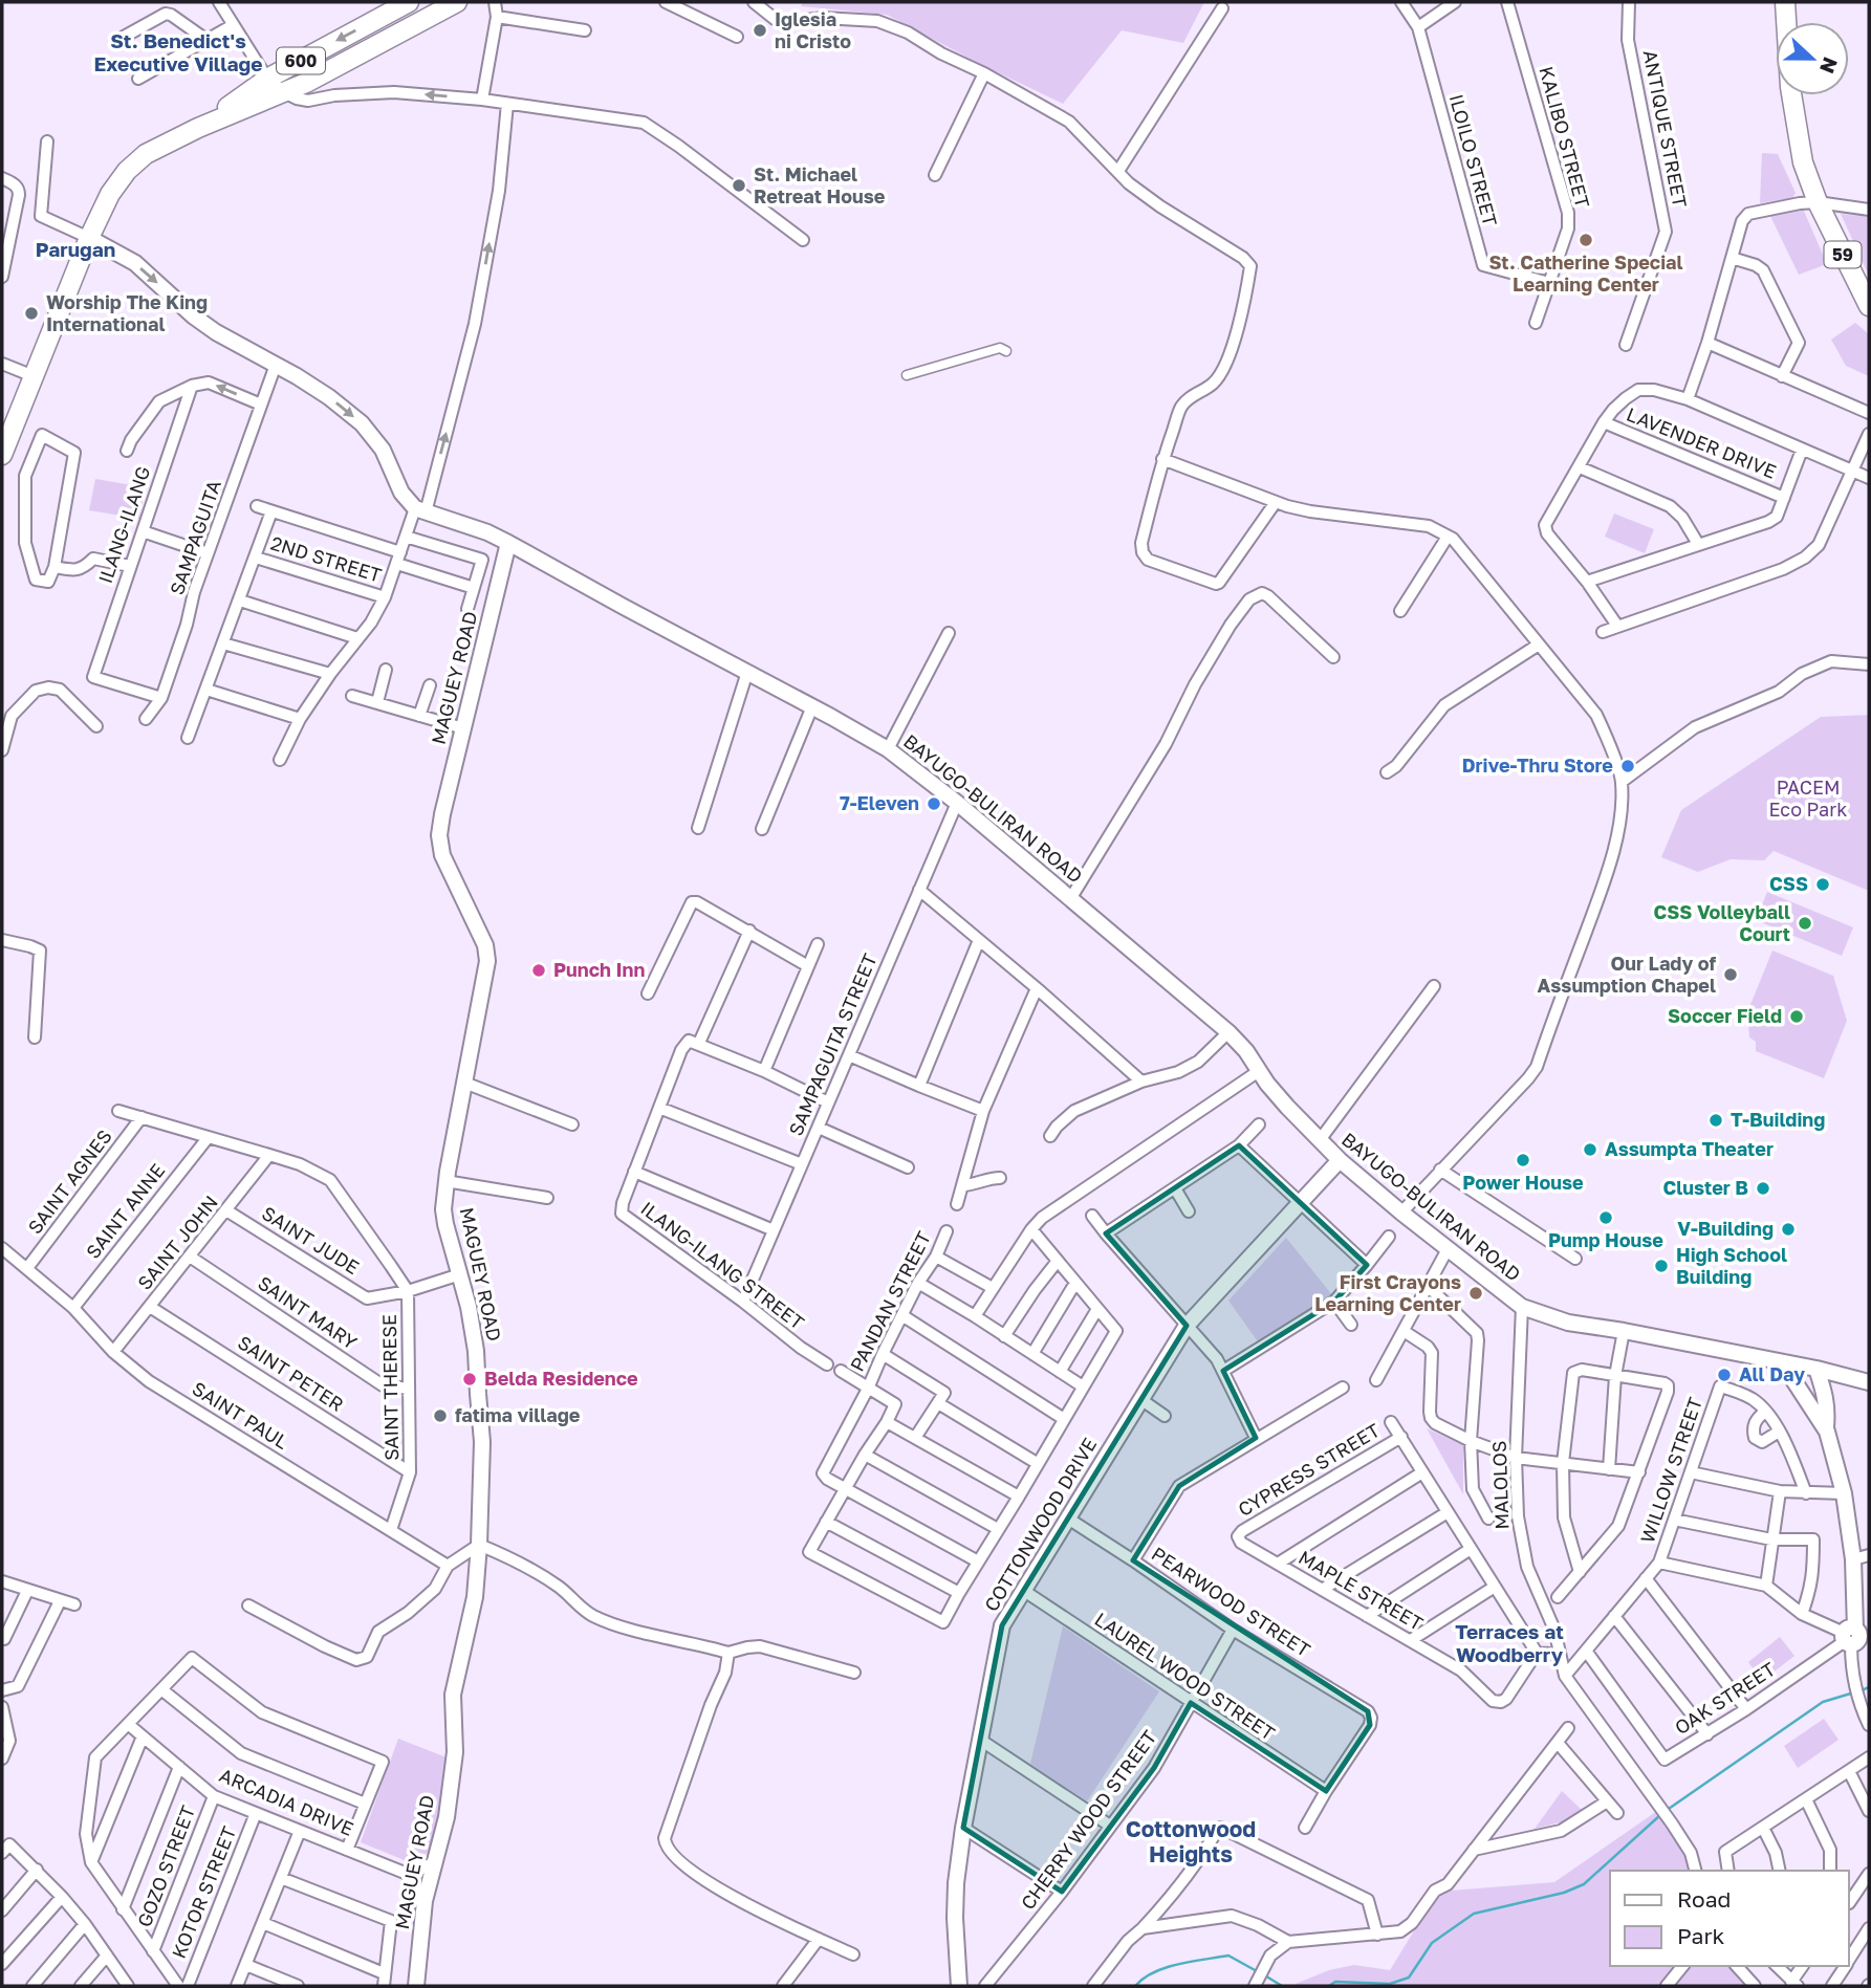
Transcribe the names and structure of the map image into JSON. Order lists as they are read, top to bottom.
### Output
{
  "streets": {
    "main road": ["600", "59"],
    "street": [
      "ANTIQUE STREET",
      "KALIBO STREET",
      "ILOILO STREET",
      "LAVENDER DRIVE",
      "ILANG-ILANG",
      "SAMPAGUITA",
      "2ND STREET",
      "MAGUEY ROAD",
      "BAYUGO-BULIRAN ROAD",
      "SAMPAGUITA STREET",
      "SAINT AGNES",
      "SAINT ANNE",
      "SAINT JUDE",
      "SAINT JOHN",
      "ILANG-ILANG STREET",
      "PANDAN STREET",
      "SAINT MARY",
      "SAINT PETER",
      "SAINT THERESE",
      "SAINT PAUL",
      "CYPRESS STREET",
      "WILLOW STREET",
      "MALOLOS",
      "COTTONWOOD DRIVE",
      "MAPLE STREET",
      "PEARWOOD STREET",
      "LAUREL WOOD STREET",
      "OAK STREET",
      "ARCADIA DRIVE",
      "CHERRY WOOD STREET",
      "GOZO STREET",
      "KOTOR STREET"
    ]
  },
  "crossings": [
    ["KALIBO STREET", "ILOILO STREET"],
    ["ILANG-ILANG", "SAMPAGUITA"],
    ["MAGUEY ROAD", "BAYUGO-BULIRAN ROAD"],
    ["MAGUEY ROAD", "SAINT JUDE"],
    ["BAYUGO-BULIRAN ROAD", "SAMPAGUITA STREET"],
    ["BAYUGO-BULIRAN ROAD", "MALOLOS"],
    ["BAYUGO-BULIRAN ROAD", "COTTONWOOD DRIVE"],
    ["SAMPAGUITA STREET", "ILANG-ILANG STREET"],
    ["SAINT AGNES", "SAINT THERESE"],
    ["SAINT AGNES", "SAINT PAUL"],
    ["SAINT ANNE", "SAINT THERESE"],
    ["SAINT ANNE", "SAINT PAUL"],
    ["SAINT JUDE", "SAINT JOHN"],
    ["SAINT JUDE", "SAINT THERESE"],
    ["SAINT JOHN", "SAINT MARY"],
    ["SAINT JOHN", "SAINT PETER"],
    ["SAINT JOHN", "SAINT THERESE"],
    ["SAINT JOHN", "SAINT PAUL"],
    ["SAINT MARY", "SAINT THERESE"],
    ["SAINT PETER", "SAINT THERESE"],
    ["SAINT THERESE", "SAINT PAUL"],
    ["CYPRESS STREET", "MAPLE STREET"],
    ["WILLOW STREET", "MALOLOS"],
    ["WILLOW STREET", "OAK STREET"],
    ["COTTONWOOD DRIVE", "PEARWOOD STREET"],
    ["COTTONWOOD DRIVE", "LAUREL WOOD STREET"],
    ["PEARWOOD STREET", "LAUREL WOOD STREET"],
    ["PEARWOOD STREET", "CHERRY WOOD STREET"],
    ["LAUREL WOOD STREET", "CHERRY WOOD STREET"],
    ["ARCADIA DRIVE", "GOZO STREET"],
    ["ARCADIA DRIVE", "KOTOR STREET"]
  ],
  "districts": [
    "St. Benedict's Executive Village",
    "Parugan",
    "Terraces at Woodberry",
    "Cottonwood Heights"
  ],
  "parks": ["PACEM Eco Park"],
  "places": [
    "Iglesia ni Cristo",
    "St. Michael Retreat House",
    "St. Catherine Special Learning Center",
    "Worship The King International",
    "Drive-Thru Store",
    "7-Eleven",
    "CSS",
    "CSS Volleyball Court",
    "Punch Inn",
    "Our Lady of Assumption Chapel",
    "Soccer Field",
    "T-Building",
    "Assumpta Theater",
    "Power House",
    "Cluster B",
    "Pump House",
    "V-Building",
    "High School Building",
    "First Crayons Learning Center",
    "All Day",
    "Belda Residence",
    "fatima village"
  ],
  "legend": ["Road", "Park"],
  "north": "right"
}
